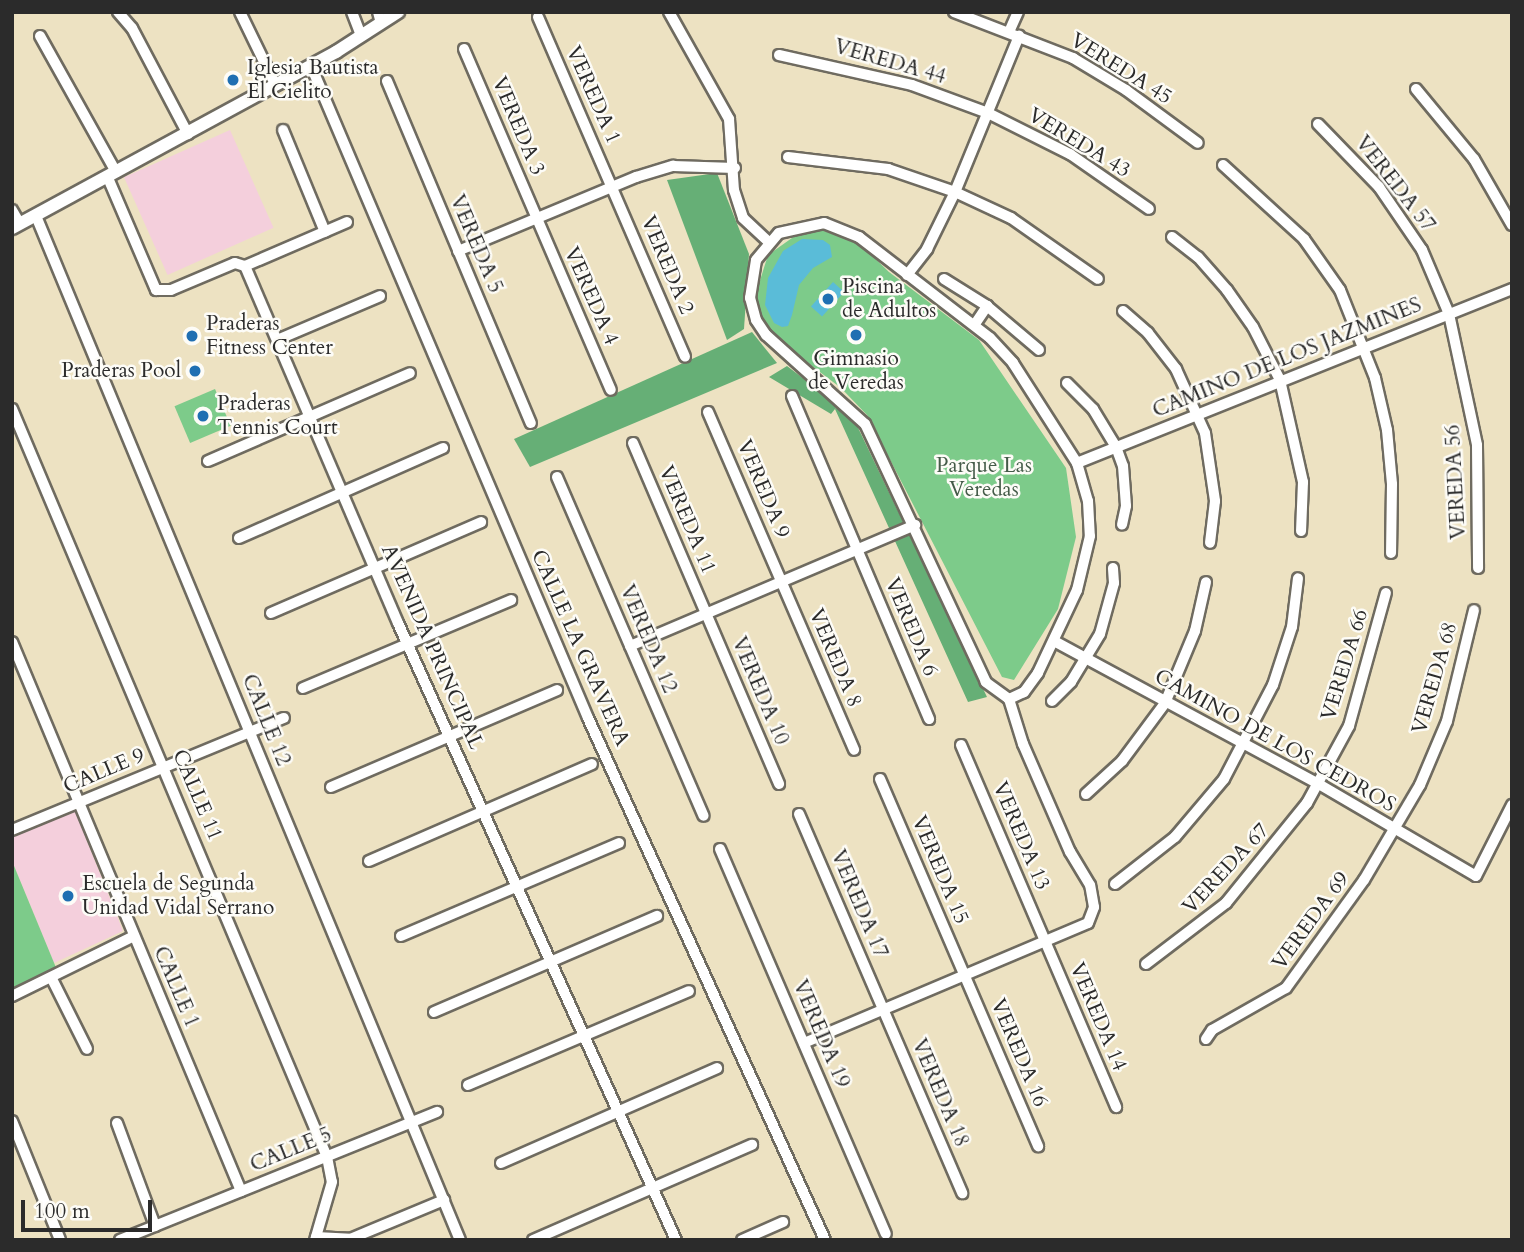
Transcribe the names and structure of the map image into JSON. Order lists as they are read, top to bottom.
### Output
{
  "streets": {
    "street": [
      "VEREDA 44",
      "VEREDA 45",
      "VEREDA 1",
      "VEREDA 3",
      "VEREDA 43",
      "VEREDA 57",
      "VEREDA 5",
      "VEREDA 2",
      "VEREDA 4",
      "CAMINO DE LOS JAZMINES",
      "VEREDA 56",
      "VEREDA 9",
      "VEREDA 11",
      "VEREDA 6",
      "VEREDA 12",
      "AVENIDA PRINCIPAL",
      "CALLE LA GRAVERA",
      "VEREDA 8",
      "VEREDA 66",
      "VEREDA 68",
      "VEREDA 10",
      "CALLE 12",
      "CAMINO DE LOS CEDROS",
      "CALLE 9",
      "CALLE 11",
      "VEREDA 13",
      "VEREDA 67",
      "VEREDA 15",
      "VEREDA 17",
      "VEREDA 69",
      "CALLE 1",
      "VEREDA 14",
      "VEREDA 19",
      "VEREDA 16",
      "VEREDA 18",
      "CALLE 5"
    ]
  },
  "crossings": [
    ["VEREDA 44", "VEREDA 43"],
    ["VEREDA 1", "VEREDA 2"],
    ["VEREDA 3", "VEREDA 4"],
    ["VEREDA 57", "CAMINO DE LOS JAZMINES"],
    ["VEREDA 57", "VEREDA 56"],
    ["CAMINO DE LOS JAZMINES", "VEREDA 56"],
    ["VEREDA 9", "VEREDA 8"],
    ["VEREDA 11", "VEREDA 10"],
    ["VEREDA 66", "CAMINO DE LOS CEDROS"],
    ["VEREDA 66", "VEREDA 67"],
    ["VEREDA 68", "CAMINO DE LOS CEDROS"],
    ["VEREDA 68", "VEREDA 69"],
    ["CALLE 12", "CALLE 9"],
    ["CALLE 12", "CALLE 5"],
    ["CAMINO DE LOS CEDROS", "VEREDA 67"],
    ["CAMINO DE LOS CEDROS", "VEREDA 69"],
    ["CALLE 9", "CALLE 11"],
    ["CALLE 9", "CALLE 1"],
    ["CALLE 11", "CALLE 5"],
    ["VEREDA 13", "VEREDA 14"],
    ["VEREDA 15", "VEREDA 16"],
    ["VEREDA 17", "VEREDA 18"],
    ["CALLE 1", "CALLE 5"]
  ],
  "parks": ["Parque Las Veredas"],
  "places": [
    "Iglesia Bautista El Cielito",
    "Piscina de Adultos",
    "Gimnasio de Veredas",
    "Praderas Fitness Center",
    "Praderas Pool",
    "Praderas Tennis Court",
    "Escuela de Segunda Unidad Vidal Serrano"
  ],
  "scale_bar": "100 m"
}
